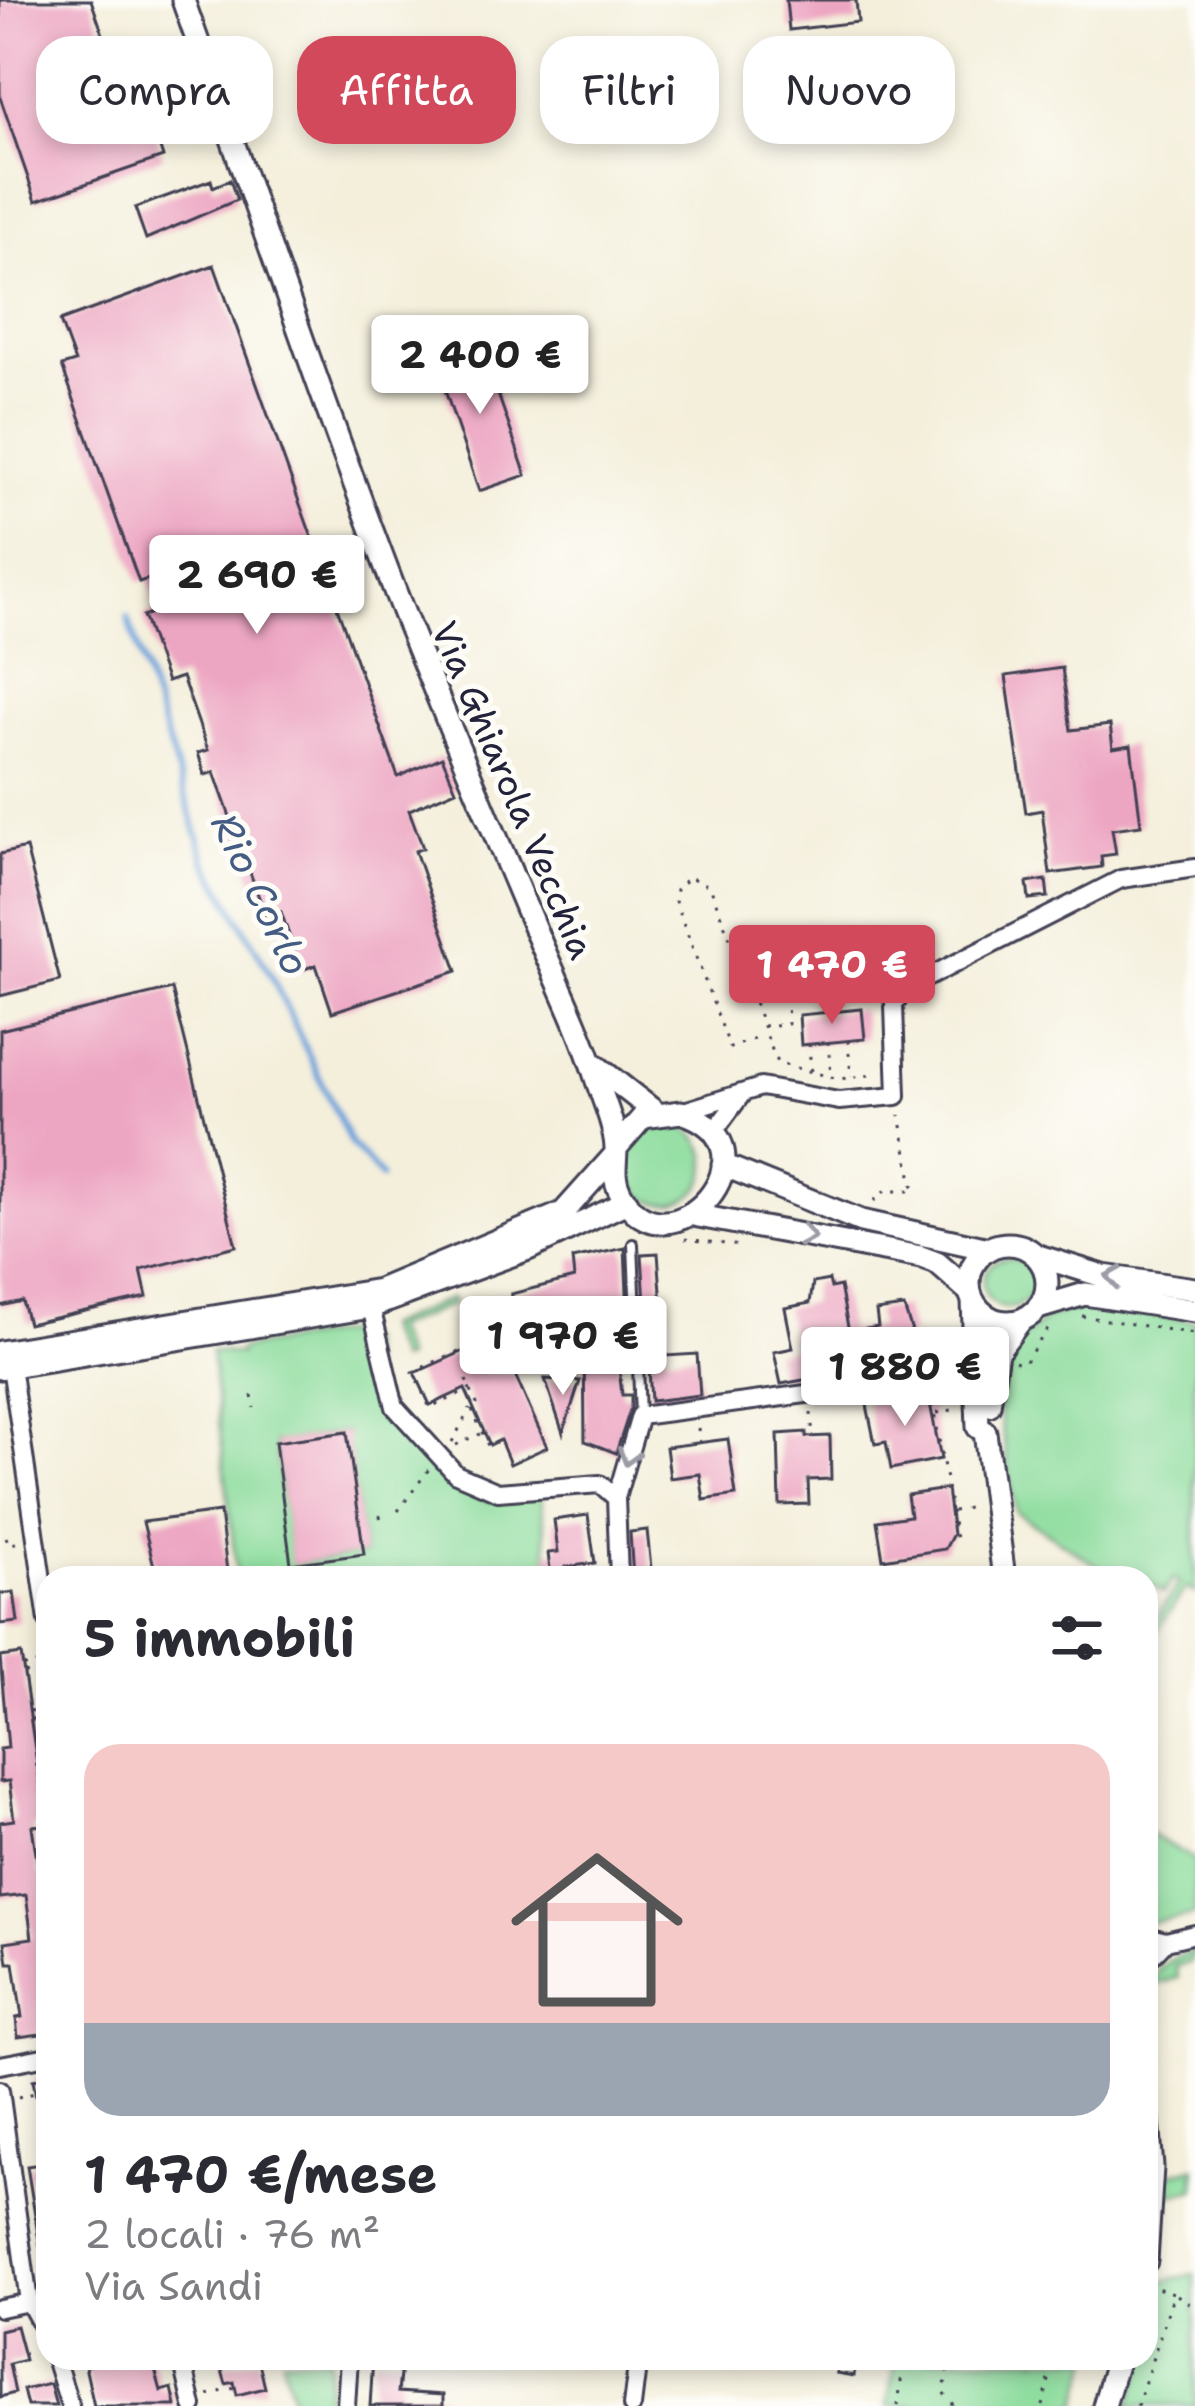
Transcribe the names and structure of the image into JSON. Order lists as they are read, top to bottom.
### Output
{
  "streets": {
    "street": ["Via Ghiarola Vecchia"]
  },
  "water": ["Rio Corlo"],
  "page": {
    "chip": [
      "Compra",
      "Affitta",
      "Filtri",
      "Nuovo"
    ],
    "price": [
      "2 400 €",
      "2 690 €",
      "1 470 €",
      "1 970 €",
      "1 880 €"
    ],
    "heading": "5 immobili",
    "list": [
      {
        "name": "1 470 €/mese",
        "note": "2 locali · 76 m² · Via Sandi"
      }
    ]
  }
}
